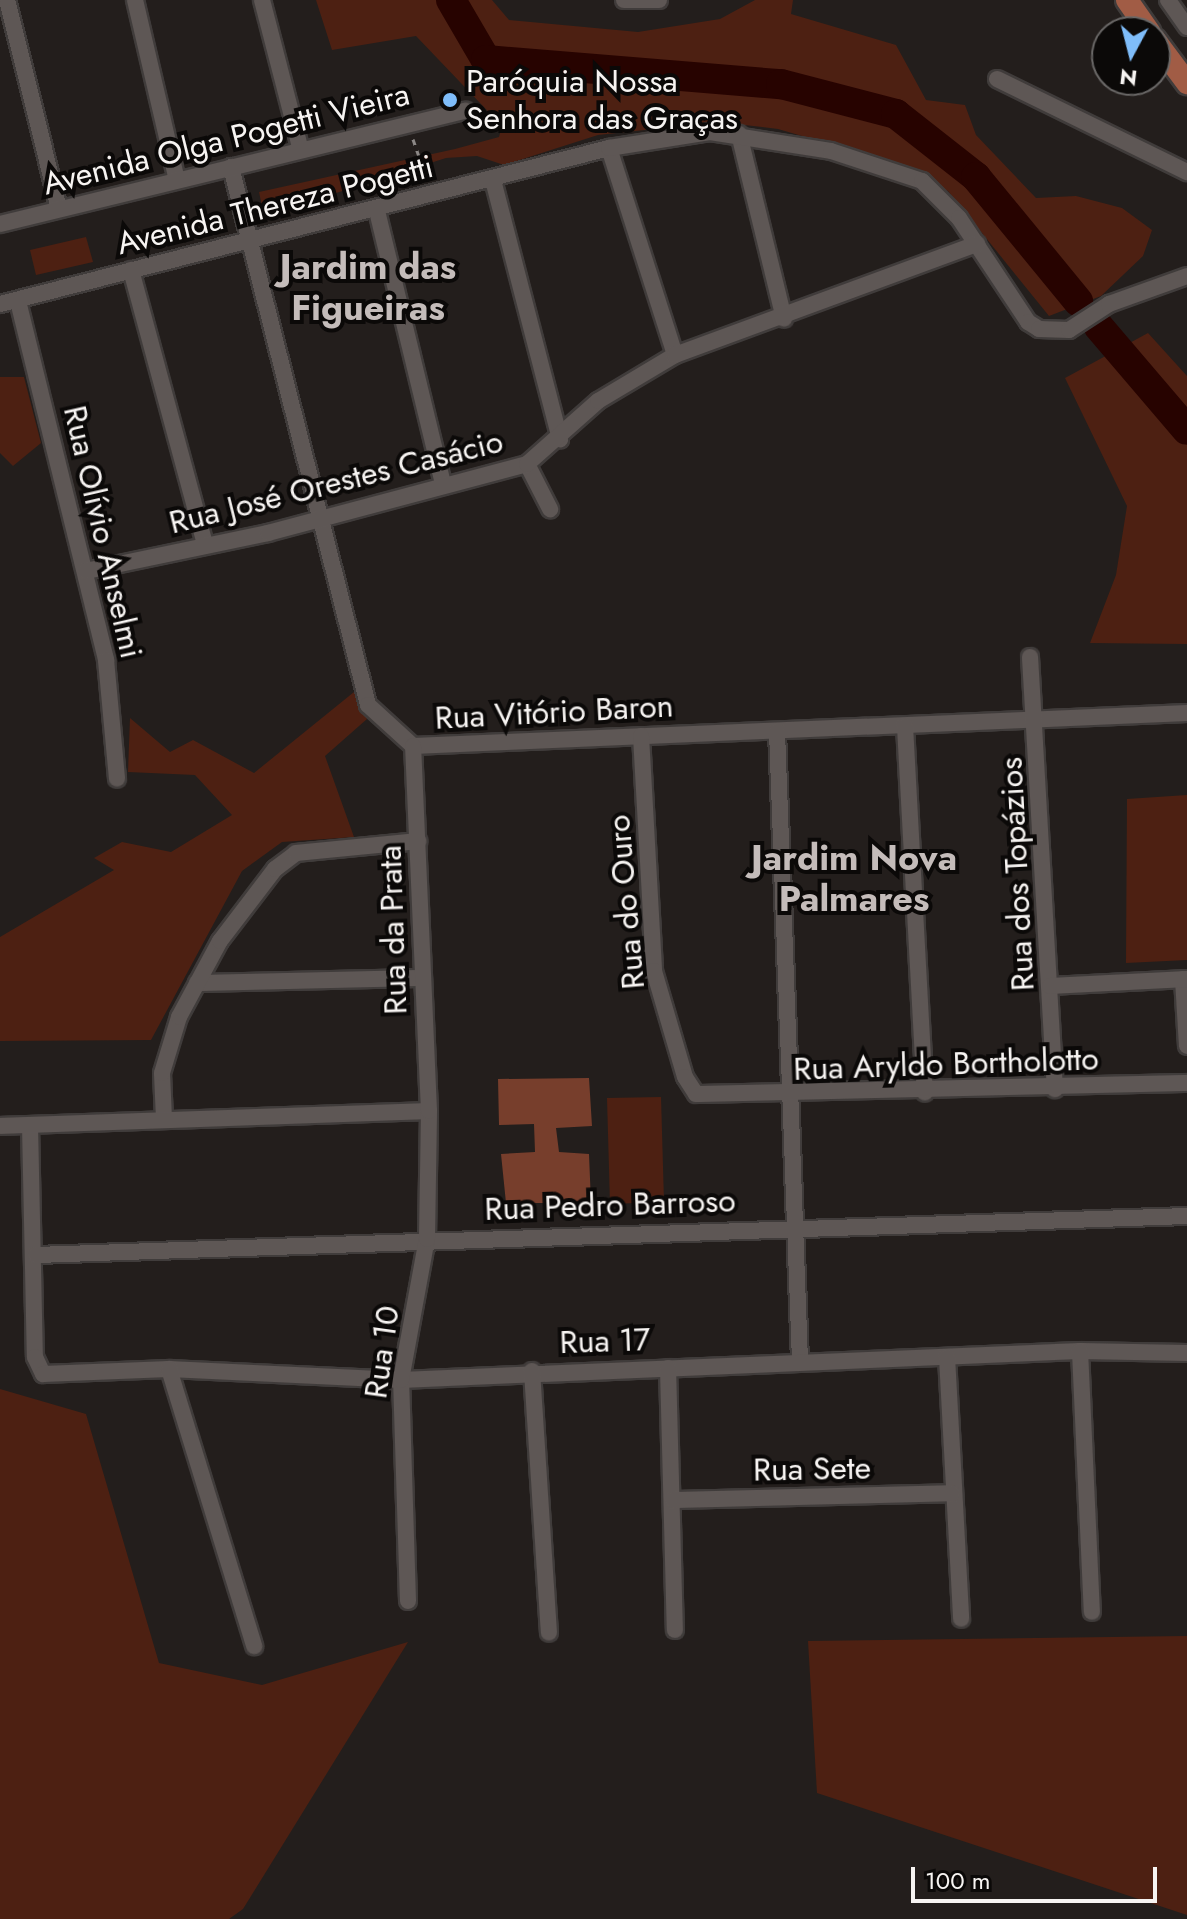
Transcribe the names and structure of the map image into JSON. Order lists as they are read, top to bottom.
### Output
{
  "streets": {
    "street": [
      "Avenida Olga Pogetti Vieira",
      "Avenida Thereza Pogetti",
      "Rua José Orestes Casácio",
      "Rua Olívio Anselmi",
      "Rua Vitório Baron",
      "Rua dos Topázios",
      "Rua do Ouro",
      "Rua da Prata",
      "Rua Aryldo Bortholotto",
      "Rua Pedro Barroso",
      "Rua 17",
      "Rua 10",
      "Rua Sete"
    ]
  },
  "crossings": [
    ["Avenida Olga Pogetti Vieira", "Rua Vitório Baron"],
    ["Avenida Thereza Pogetti", "Rua José Orestes Casácio"],
    ["Avenida Thereza Pogetti", "Rua Olívio Anselmi"],
    ["Avenida Thereza Pogetti", "Rua Vitório Baron"],
    ["Rua José Orestes Casácio", "Rua Olívio Anselmi"],
    ["Rua José Orestes Casácio", "Rua Vitório Baron"],
    ["Rua Vitório Baron", "Rua dos Topázios"],
    ["Rua Vitório Baron", "Rua do Ouro"],
    ["Rua Vitório Baron", "Rua da Prata"],
    ["Rua dos Topázios", "Rua Aryldo Bortholotto"],
    ["Rua do Ouro", "Rua Aryldo Bortholotto"],
    ["Rua da Prata", "Rua 10"],
    ["Rua Pedro Barroso", "Rua 17"],
    ["Rua Pedro Barroso", "Rua 10"],
    ["Rua 17", "Rua 10"]
  ],
  "districts": ["Jardim das Figueiras", "Jardim Nova Palmares"],
  "places": ["Paróquia Nossa Senhora das Graças"],
  "scale_bar": "100 m",
  "north": "bottom"
}
